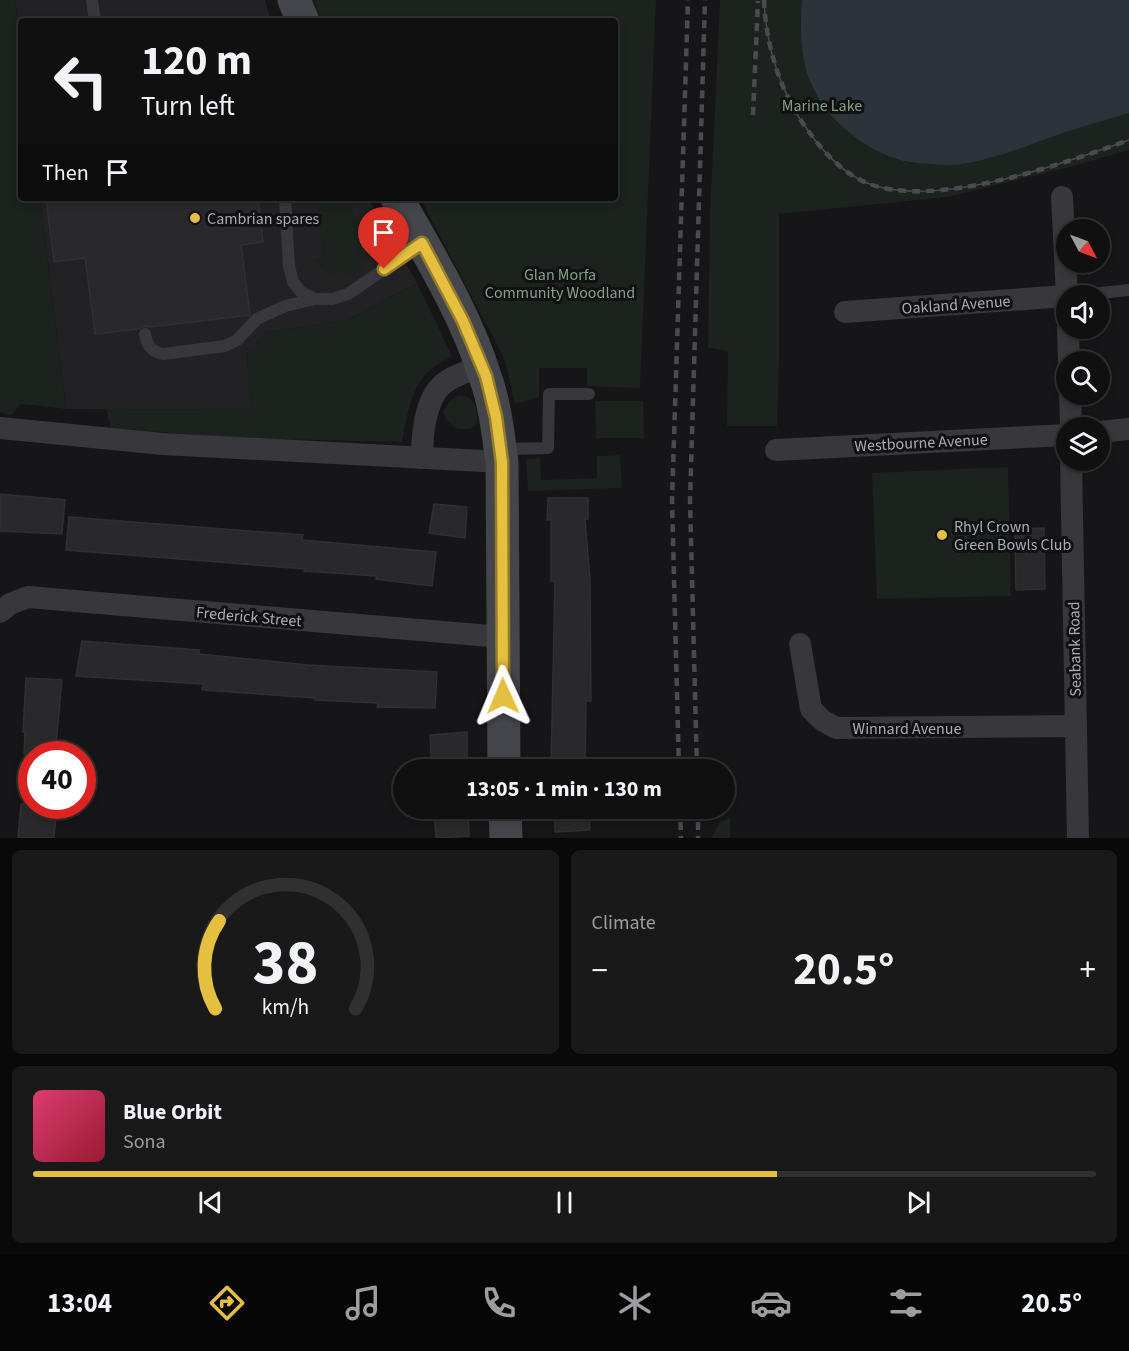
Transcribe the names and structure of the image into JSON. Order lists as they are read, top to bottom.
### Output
{
  "streets": {
    "street": [
      "Oakland Avenue",
      "Westbourne Avenue",
      "Frederick Street",
      "Seabank Road",
      "Winnard Avenue"
    ]
  },
  "crossings": [
    ["Seabank Road", "Winnard Avenue"]
  ],
  "parks": ["Marine Lake", "Glan Morfa Community Woodland"],
  "places": ["Cambrian spares", "Rhyl Crown Green Bowls Club"],
  "north": "bottom right",
  "page": {
    "turn": ["120 m", "Turn left"],
    "then": "Then",
    "limit": "40",
    "trip": "13:05 · 1 min · 130 m",
    "tile": "Climate",
    "heat": ["−", "20.5°", "+"],
    "song": ["Blue Orbit", "Sona"],
    "tabs": ["13:04", "20.5°"],
    "gauge": ["38", "km/h"]
  }
}
